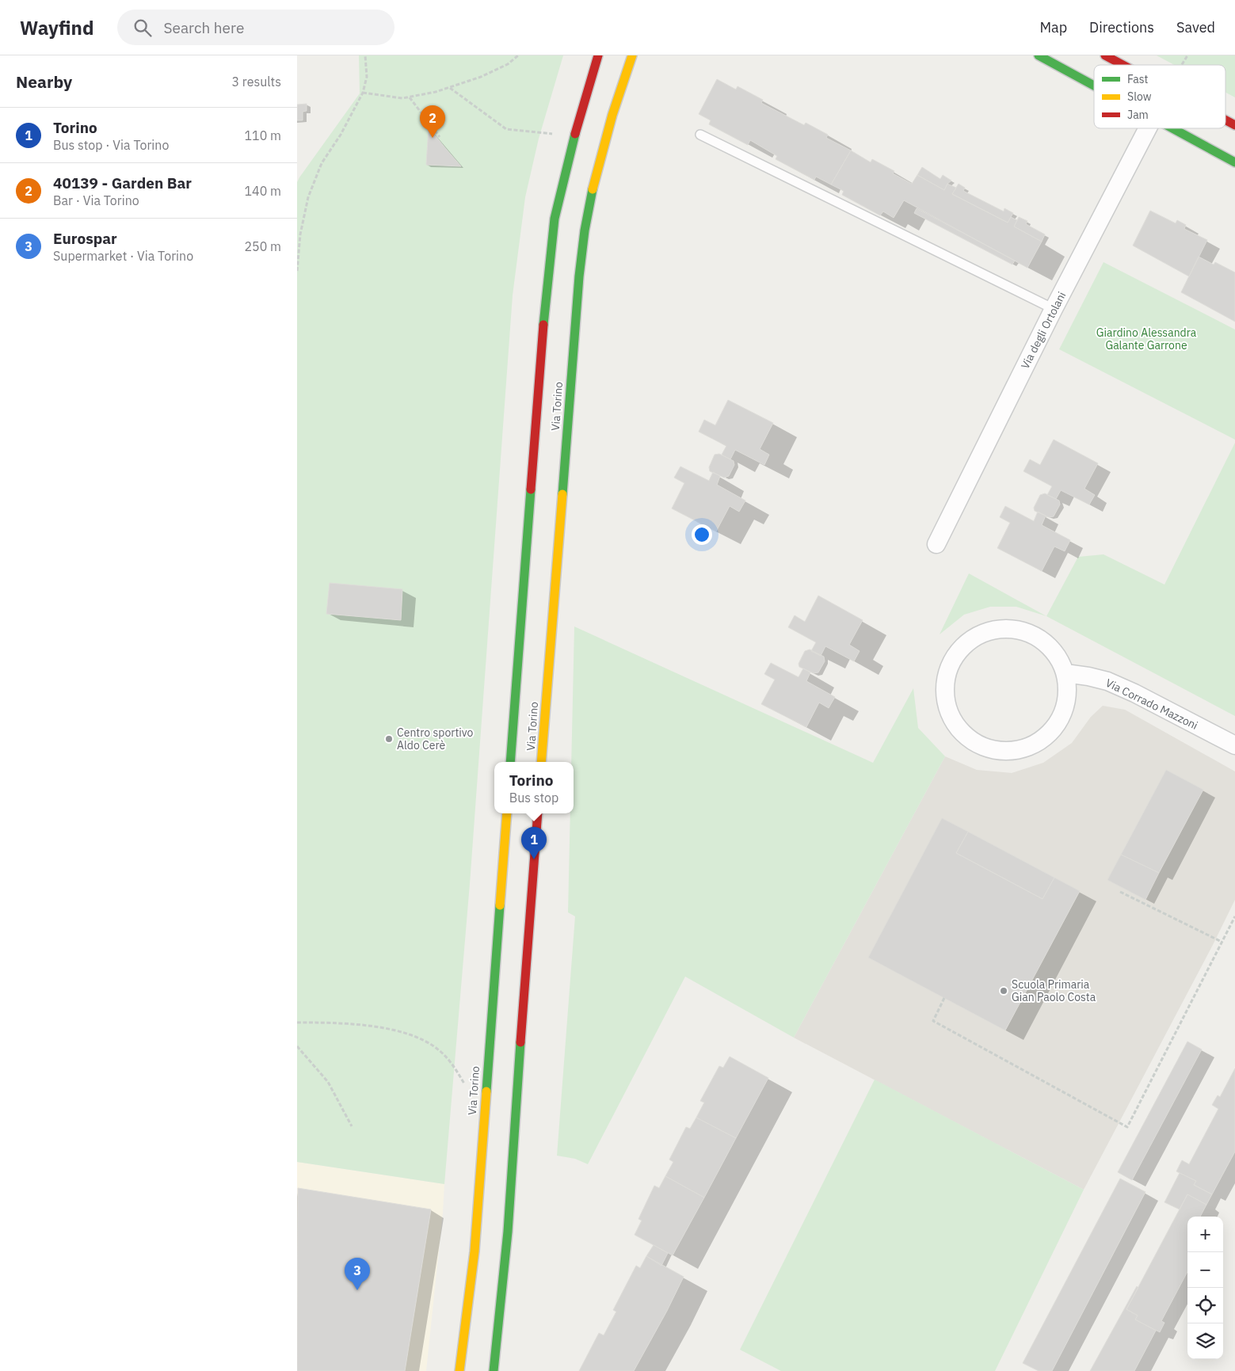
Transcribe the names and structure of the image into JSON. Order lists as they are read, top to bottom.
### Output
{
  "streets": {
    "main road": ["Via Torino"],
    "street": ["Via degli Ortolani", "Via Corrado Mazzoni"]
  },
  "parks": ["Giardino Alessandra Galante Garrone"],
  "places": ["Centro sportivo Aldo Cerè", "Scuola Primaria Gian Paolo Costa"],
  "legend": ["Fast", "Slow", "Jam"],
  "page": {
    "header": "Wayfind",
    "search": "Search here",
    "nav": ["Map", "Directions", "Saved"],
    "heading": ["Nearby", "3 results"],
    "pins": ["2", "1", "3"],
    "list": [
      {
        "mark": "1",
        "name": "Torino",
        "note": "Bus stop · Via Torino",
        "value": "110 m"
      },
      {
        "mark": "2",
        "name": "40139 - Garden Bar",
        "note": "Bar · Via Torino",
        "value": "140 m"
      },
      {
        "mark": "3",
        "name": "Eurospar",
        "note": "Supermarket · Via Torino",
        "value": "250 m"
      }
    ],
    "popup": ["Torino", "Bus stop"],
    "map_buttons": ["+", "−"]
  }
}
